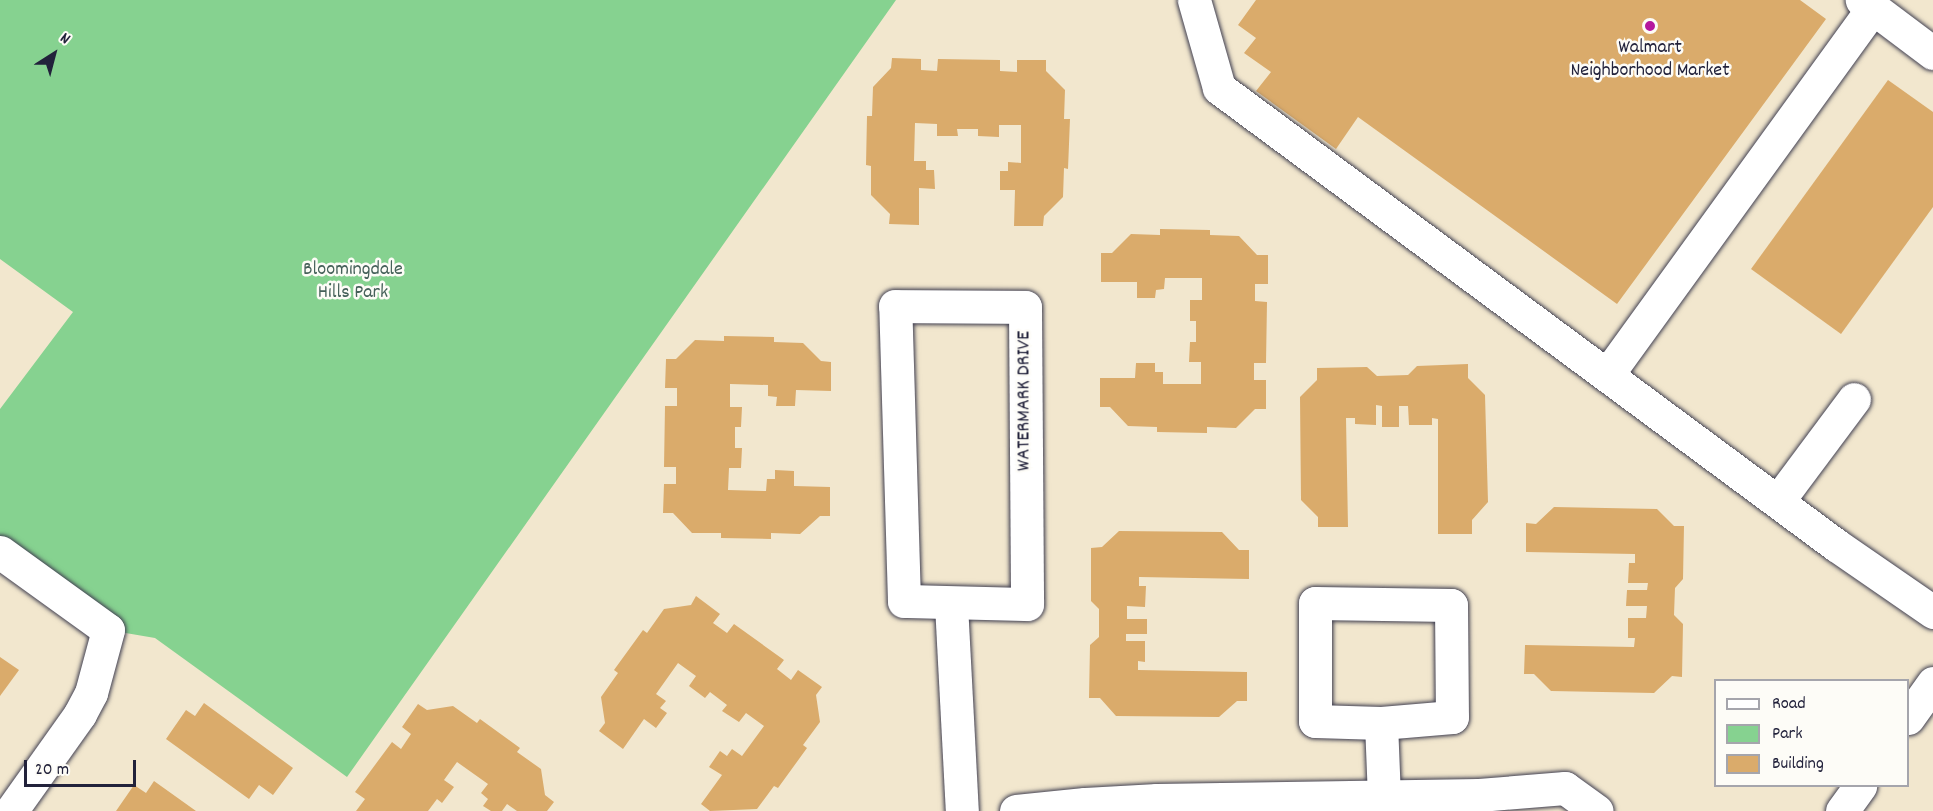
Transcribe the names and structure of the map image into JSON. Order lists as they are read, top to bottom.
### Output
{
  "streets": {
    "street": ["WATERMARK DRIVE"]
  },
  "parks": ["Bloomingdale Hills Park"],
  "places": ["Walmart Neighborhood Market"],
  "legend": ["Road", "Park", "Building"],
  "scale_bar": "20 m",
  "north": "top right"
}
